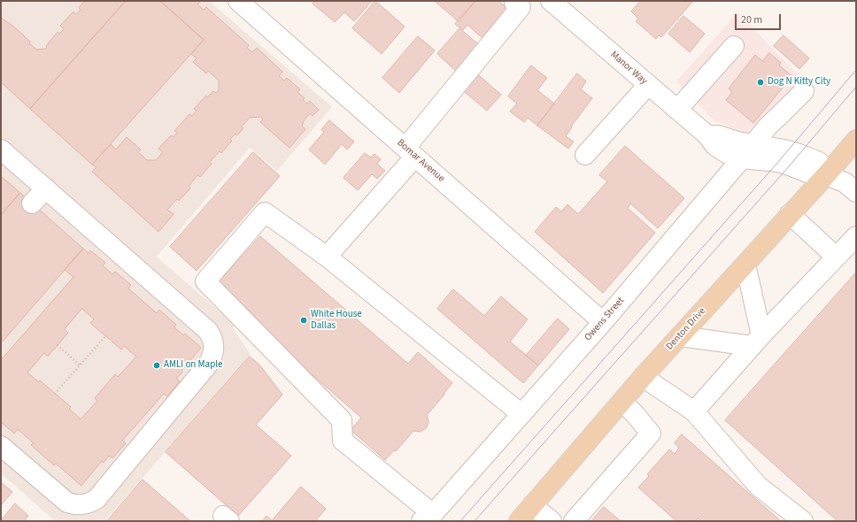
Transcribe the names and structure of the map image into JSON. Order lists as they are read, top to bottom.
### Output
{
  "streets": {
    "main road": ["Denton Drive"],
    "street": ["Manor Way", "Bomar Avenue", "Owens Street"]
  },
  "crossings": [
    ["Manor Way", "Owens Street"],
    ["Manor Way", "Denton Drive"],
    ["Bomar Avenue", "Owens Street"]
  ],
  "places": ["Dog N Kitty City", "White House Dallas", "AMLI on Maple"],
  "scale_bar": "20 m"
}
